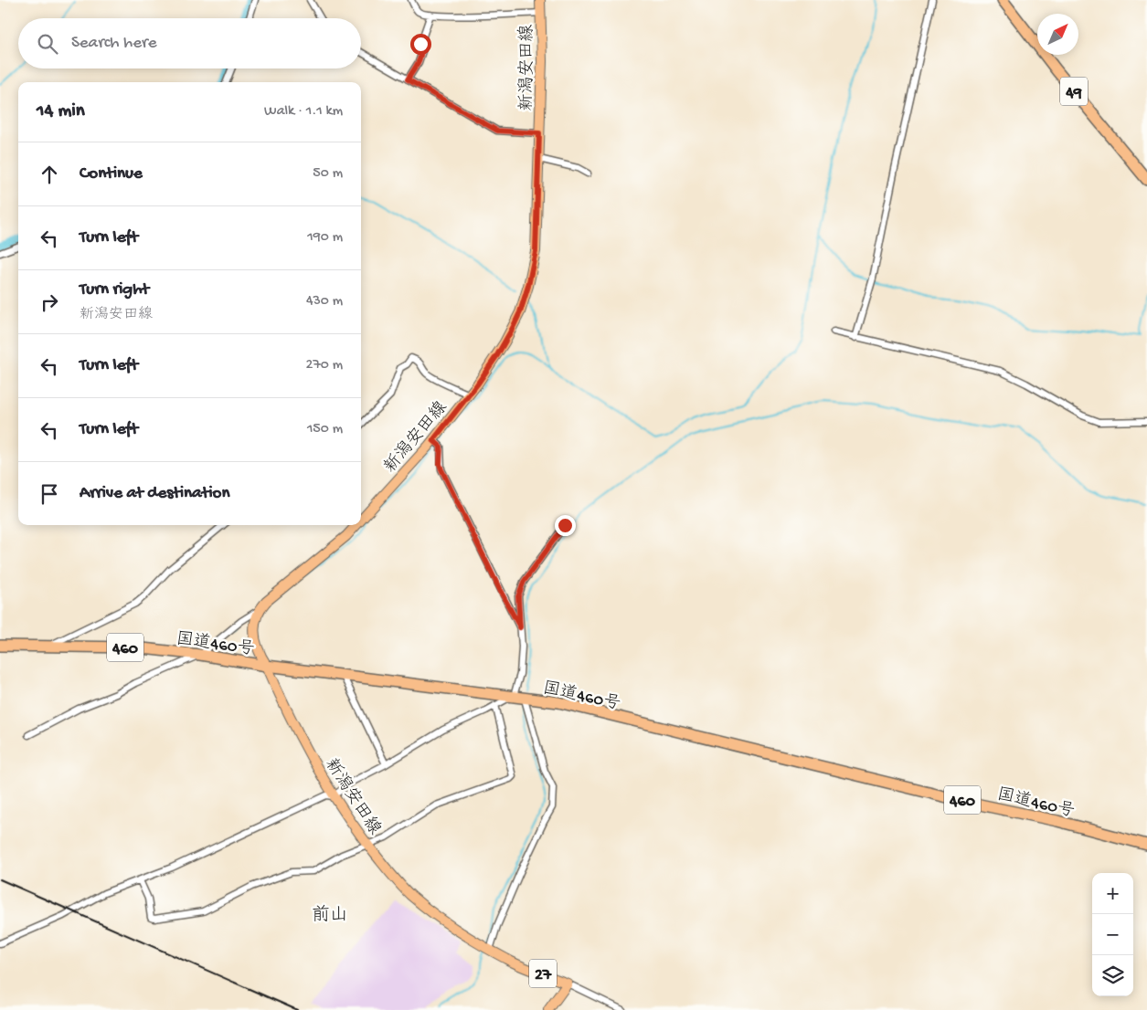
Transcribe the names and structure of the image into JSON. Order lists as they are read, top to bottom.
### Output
{
  "streets": {
    "highway": ["49", "国道460号", "460"],
    "main road": ["新潟安田線", "27"]
  },
  "crossings": [
    ["新潟安田線", "国道460号"],
    ["新潟安田線", "27"]
  ],
  "districts": ["前山"],
  "north": "top right",
  "page": {
    "search": "Search here",
    "heading": ["14 min", "Walk · 1.1 km"],
    "list": [
      ["Continue", "50 m"],
      ["Turn left", "190 m"],
      ["Turn right", "新潟安田線", "430 m"],
      ["Turn left", "270 m"],
      ["Turn left", "150 m"],
      "Arrive at destination"
    ],
    "map_buttons": ["+", "−"]
  }
}
